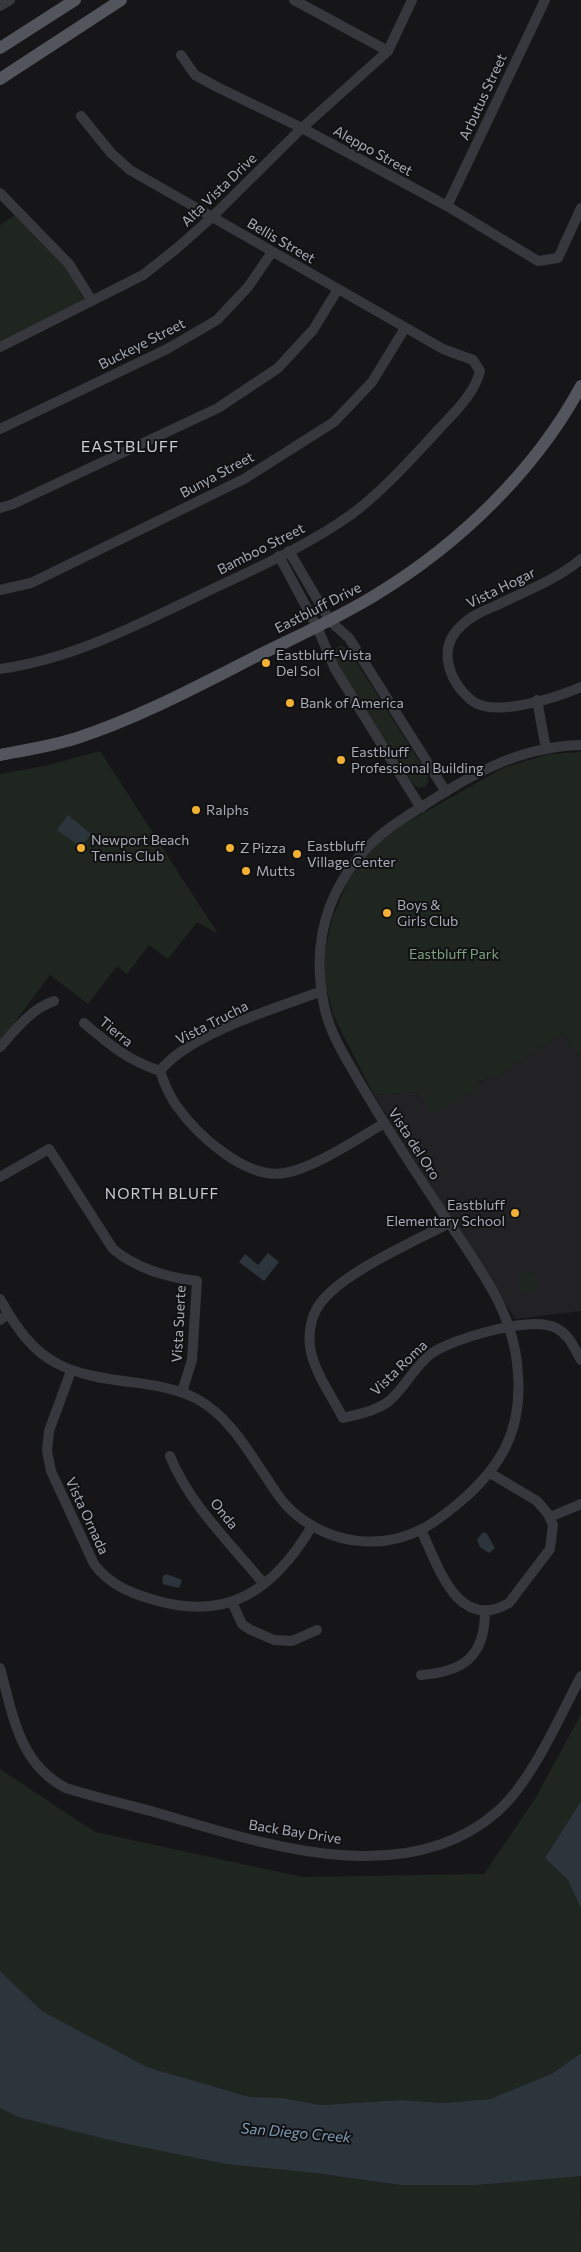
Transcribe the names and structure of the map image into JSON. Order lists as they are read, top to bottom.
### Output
{
  "streets": {
    "main road": ["Eastbluff Drive"],
    "street": [
      "Arbutus Street",
      "Aleppo Street",
      "Alta Vista Drive",
      "Bellis Street",
      "Buckeye Street",
      "Bunya Street",
      "Bamboo Street",
      "Vista Hogar",
      "Vista Trucha",
      "Tierra",
      "Vista del Oro",
      "Vista Suerte",
      "Vista Roma",
      "Onda",
      "Vista Ornada",
      "Back Bay Drive"
    ]
  },
  "crossings": [
    ["Arbutus Street", "Aleppo Street"],
    ["Aleppo Street", "Alta Vista Drive"],
    ["Alta Vista Drive", "Bellis Street"],
    ["Bellis Street", "Buckeye Street"],
    ["Bellis Street", "Bunya Street"],
    ["Bellis Street", "Bamboo Street"],
    ["Vista Trucha", "Tierra"],
    ["Vista Trucha", "Vista del Oro"],
    ["Vista del Oro", "Vista Suerte"],
    ["Vista del Oro", "Vista Roma"],
    ["Vista del Oro", "Vista Ornada"],
    ["Onda", "Vista Ornada"]
  ],
  "districts": ["EASTBLUFF", "NORTH BLUFF"],
  "water": ["San Diego Creek"],
  "parks": ["Eastbluff Park"],
  "places": [
    "Eastbluff-Vista Del Sol",
    "Bank of America",
    "Eastbluff Professional Building",
    "Ralphs",
    "Newport Beach Tennis Club",
    "Z Pizza",
    "Eastbluff Village Center",
    "Mutts",
    "Boys & Girls Club",
    "Eastbluff Elementary School"
  ]
}
